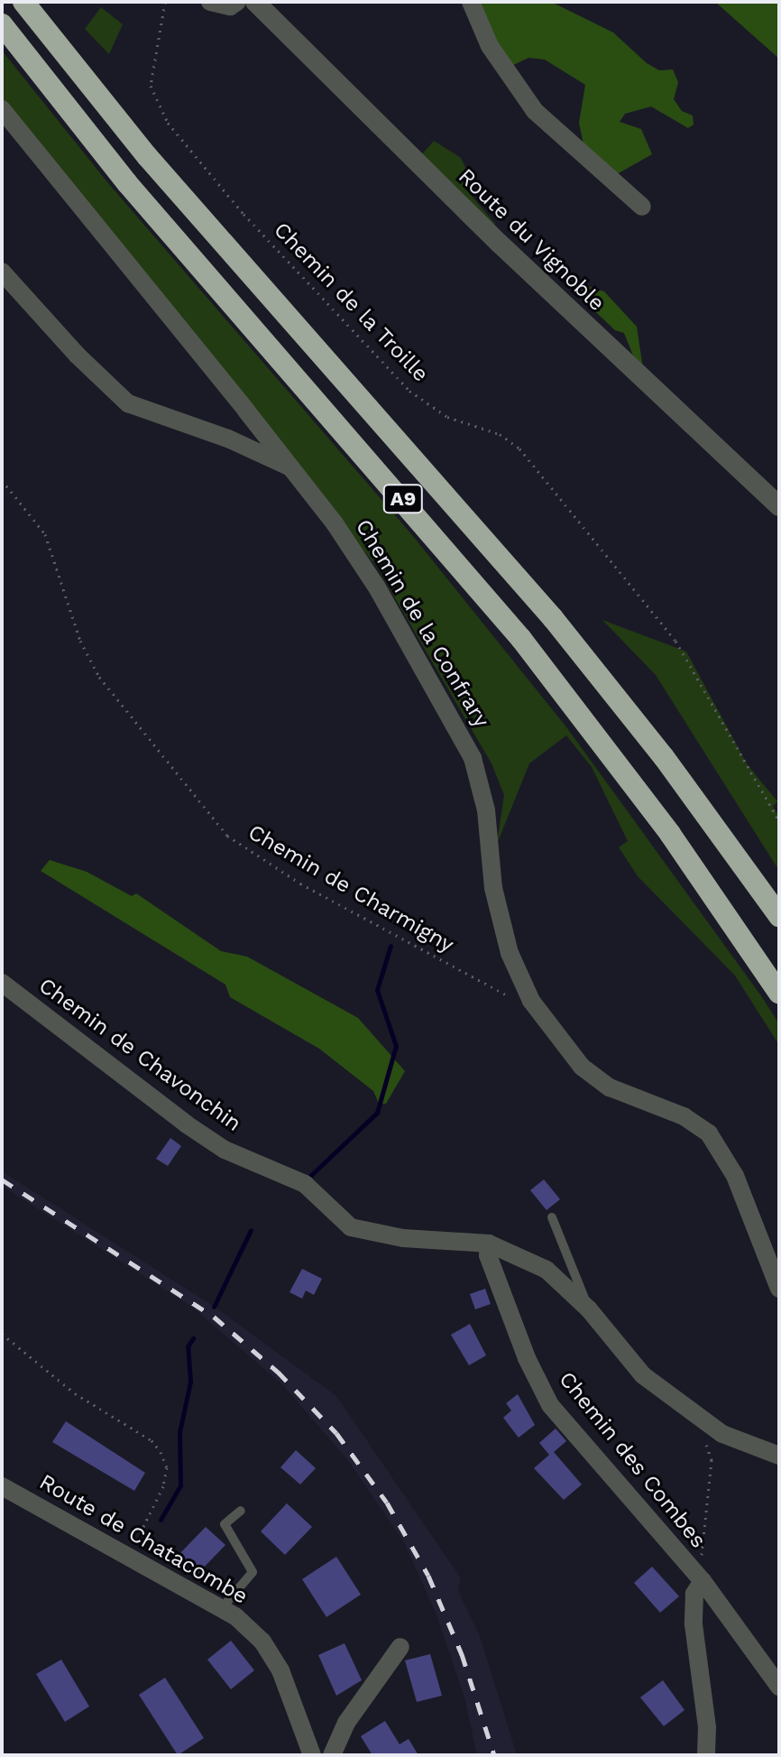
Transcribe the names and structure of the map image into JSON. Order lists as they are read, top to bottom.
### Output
{
  "streets": {
    "highway": ["A9"],
    "street": [
      "Route du Vignoble",
      "Chemin de la Confrary",
      "Chemin de Chavonchin",
      "Chemin des Combes",
      "Route de Chatacombe"
    ],
    "path": ["Chemin de la Troille", "Chemin de Charmigny"]
  },
  "crossings": [
    ["Chemin de la Confrary", "Chemin de Charmigny"],
    ["Chemin de Chavonchin", "Chemin des Combes"]
  ]
}
